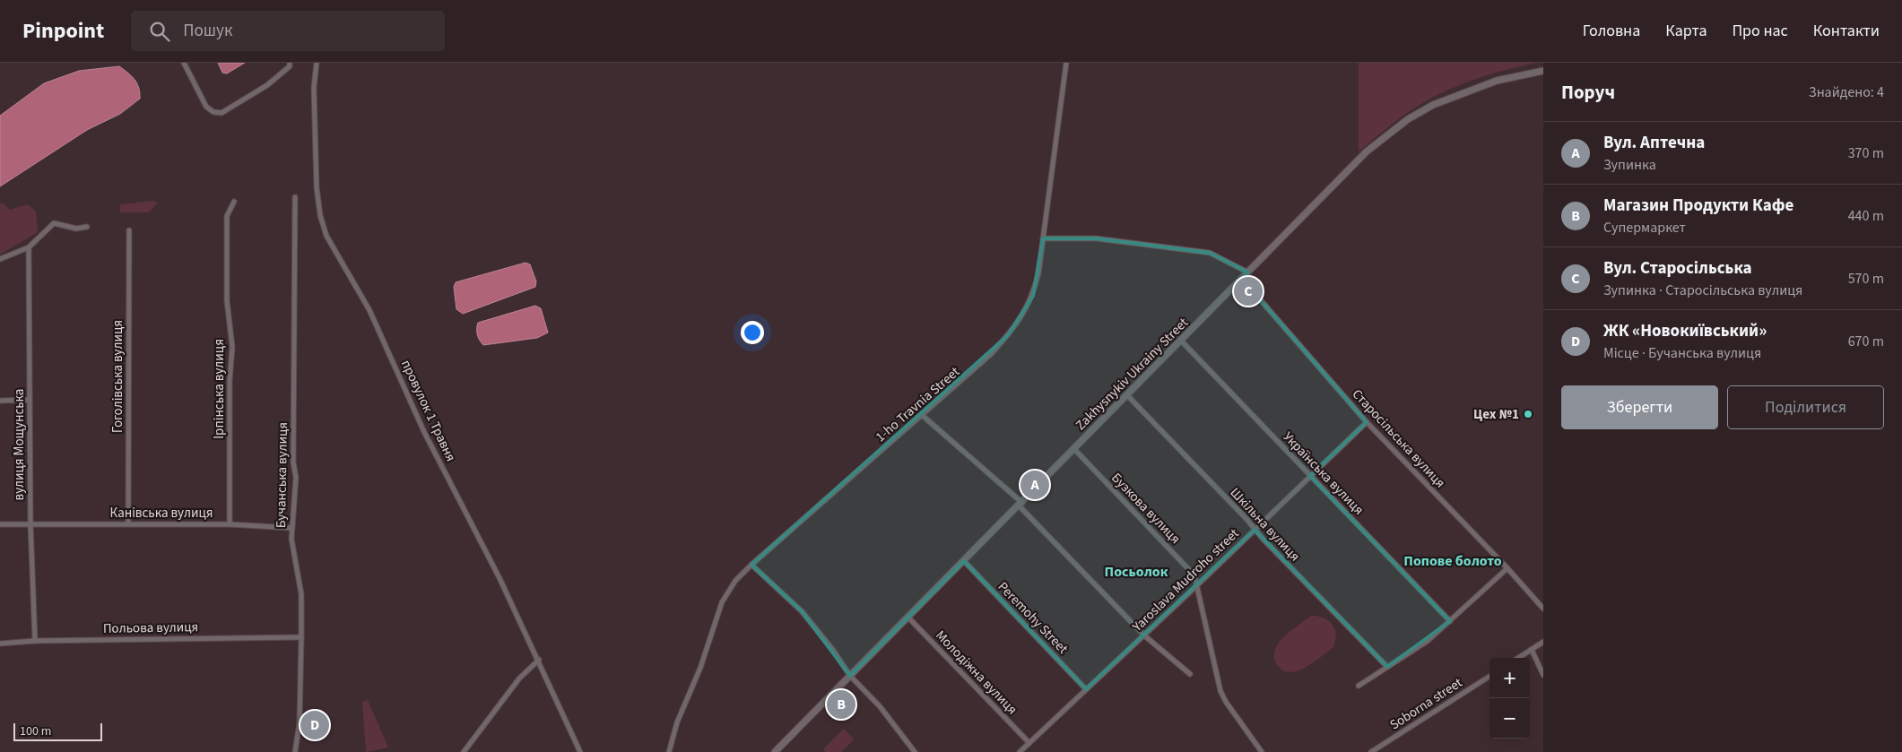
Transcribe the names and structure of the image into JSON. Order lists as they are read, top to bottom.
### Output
{
  "streets": {
    "street": [
      "Zakhysnykiv Ukrainy Street",
      "Гоголівська вулиця",
      "Ірпінська вулиця",
      "1-ho Travnia Street",
      "провулок 1 Травня",
      "Старосільська вулиця",
      "вулиця Мощунська",
      "Українська вулиця",
      "Бучанська вулиця",
      "Бузкова вулиця",
      "Канівська вулиця",
      "Шкільна вулиця",
      "Yaroslava Mudroho street",
      "Peremohy Street",
      "Польова вулиця",
      "Молодіжна вулиця",
      "Soborna street"
    ]
  },
  "crossings": [
    ["Zakhysnykiv Ukrainy Street", "Старосільська вулиця"],
    ["Zakhysnykiv Ukrainy Street", "Українська вулиця"],
    ["Zakhysnykiv Ukrainy Street", "Бузкова вулиця"],
    ["Zakhysnykiv Ukrainy Street", "Шкільна вулиця"],
    ["Zakhysnykiv Ukrainy Street", "Peremohy Street"],
    ["Zakhysnykiv Ukrainy Street", "Молодіжна вулиця"],
    ["Гоголівська вулиця", "Канівська вулиця"],
    ["Ірпінська вулиця", "Канівська вулиця"],
    ["Старосільська вулиця", "Yaroslava Mudroho street"],
    ["вулиця Мощунська", "Канівська вулиця"],
    ["вулиця Мощунська", "Польова вулиця"],
    ["Українська вулиця", "Yaroslava Mudroho street"],
    ["Бучанська вулиця", "Канівська вулиця"],
    ["Бучанська вулиця", "Польова вулиця"],
    ["Бузкова вулиця", "Yaroslava Mudroho street"],
    ["Шкільна вулиця", "Yaroslava Mudroho street"],
    ["Yaroslava Mudroho street", "Peremohy Street"],
    ["Yaroslava Mudroho street", "Молодіжна вулиця"]
  ],
  "districts": ["Попове болото", "Посьолок"],
  "places": ["Цех №1"],
  "scale_bar": "100 m",
  "page": {
    "header": "Pinpoint",
    "search": "Пошук",
    "nav": [
      "Головна",
      "Карта",
      "Про нас",
      "Контакти"
    ],
    "heading": ["Поруч", "Знайдено: 4"],
    "list": [
      {
        "mark": "A",
        "name": "Вул. Аптечна",
        "note": "Зупинка",
        "value": "370 m"
      },
      {
        "mark": "B",
        "name": "Магазин Продукти Кафе",
        "note": "Супермаркет",
        "value": "440 m"
      },
      {
        "mark": "C",
        "name": "Вул. Старосільська",
        "note": "Зупинка · Старосільська вулиця",
        "value": "570 m"
      },
      {
        "mark": "D",
        "name": "ЖК «Новокиївський»",
        "note": "Місце · Бучанська вулиця",
        "value": "670 m"
      }
    ],
    "pins": [
      "C",
      "A",
      "B",
      "D"
    ],
    "buttons": ["Зберегти", "Поділитися"],
    "map_buttons": ["+", "−"],
    "scale": "100 m"
  }
}
